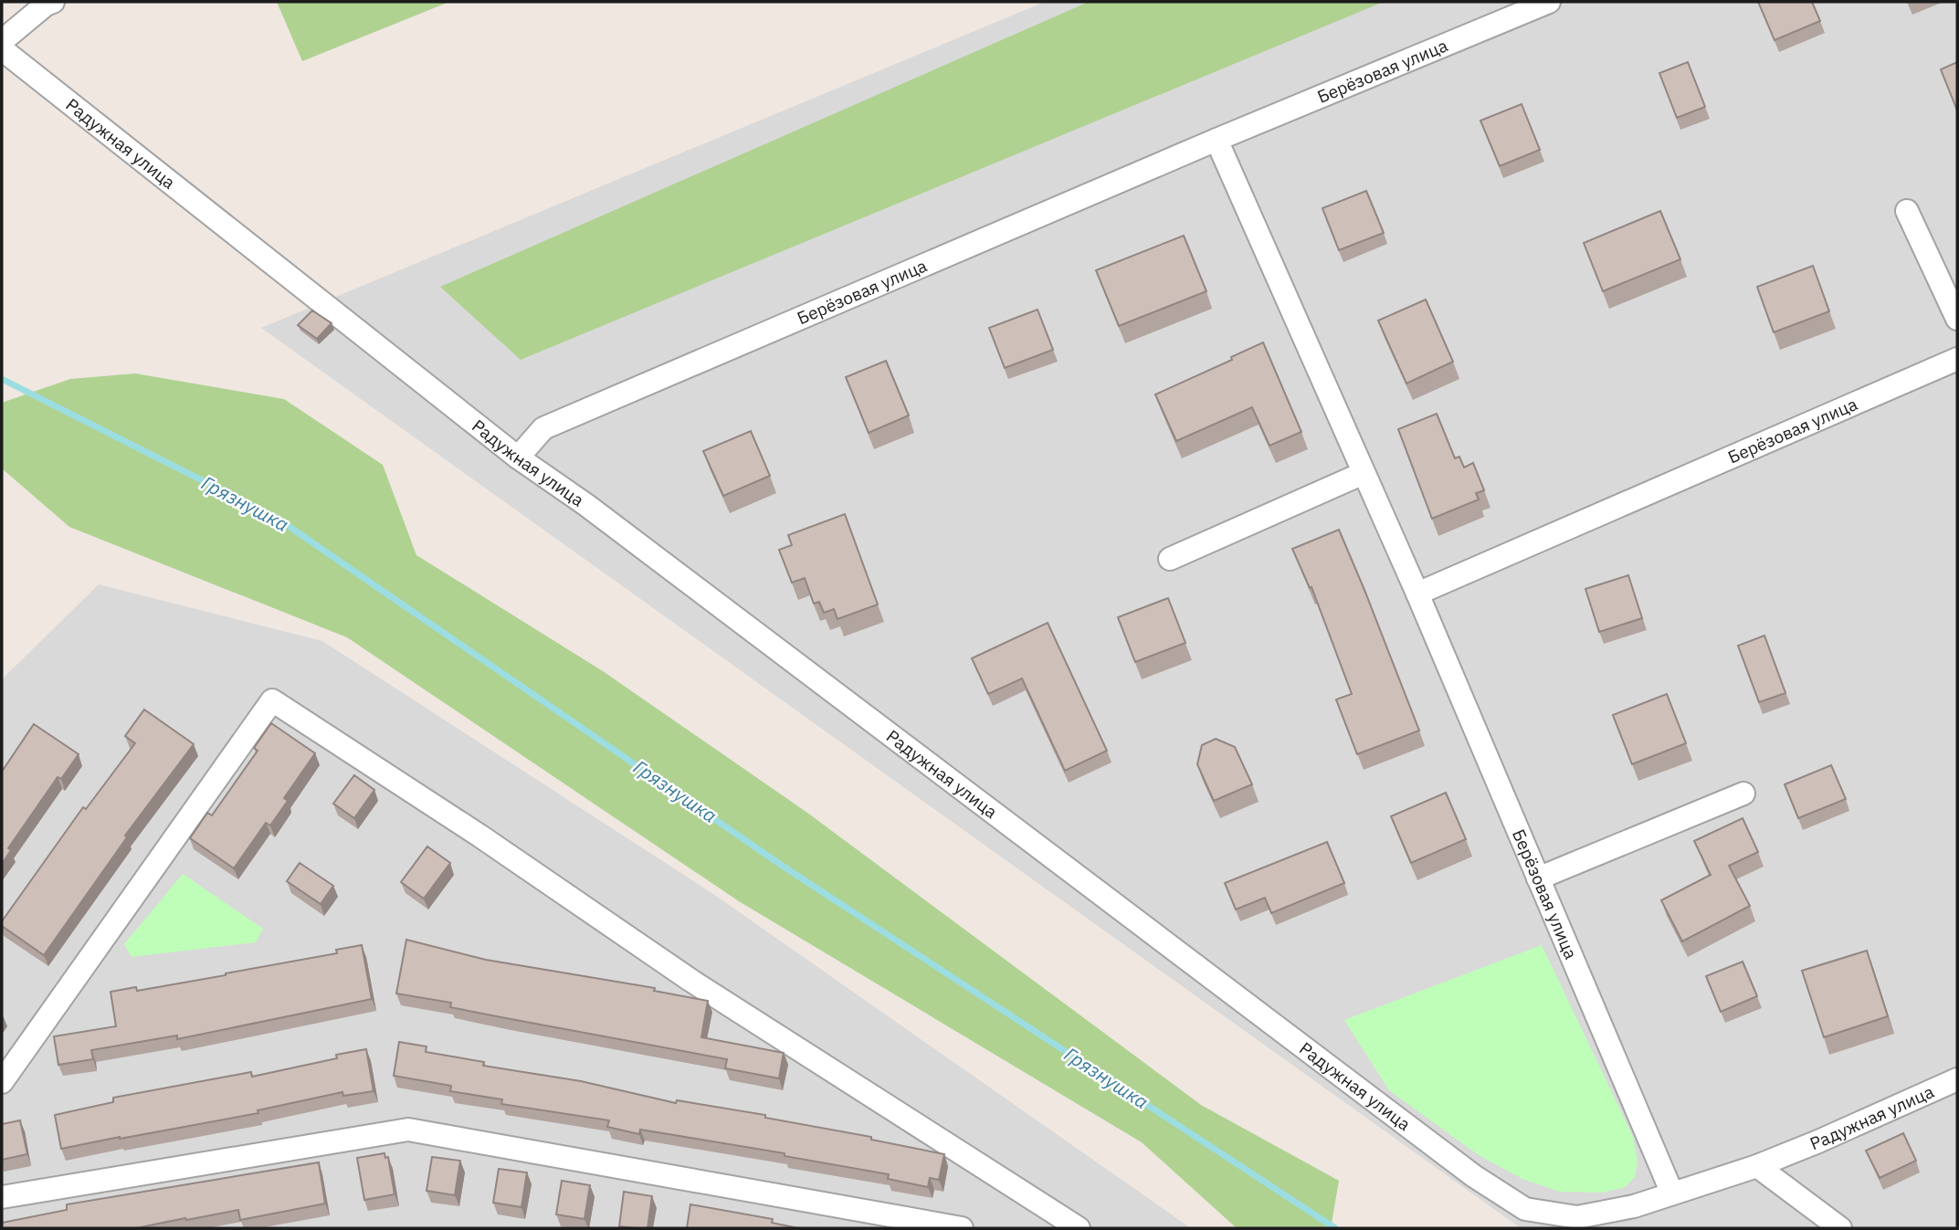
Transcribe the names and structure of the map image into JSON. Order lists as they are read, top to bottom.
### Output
{
  "streets": {
    "street": ["Берёзовая улица", "Радужная улица"]
  },
  "crossings": [
    ["Берёзовая улица", "Радужная улица"]
  ],
  "water": ["Грязнушка"]
}
